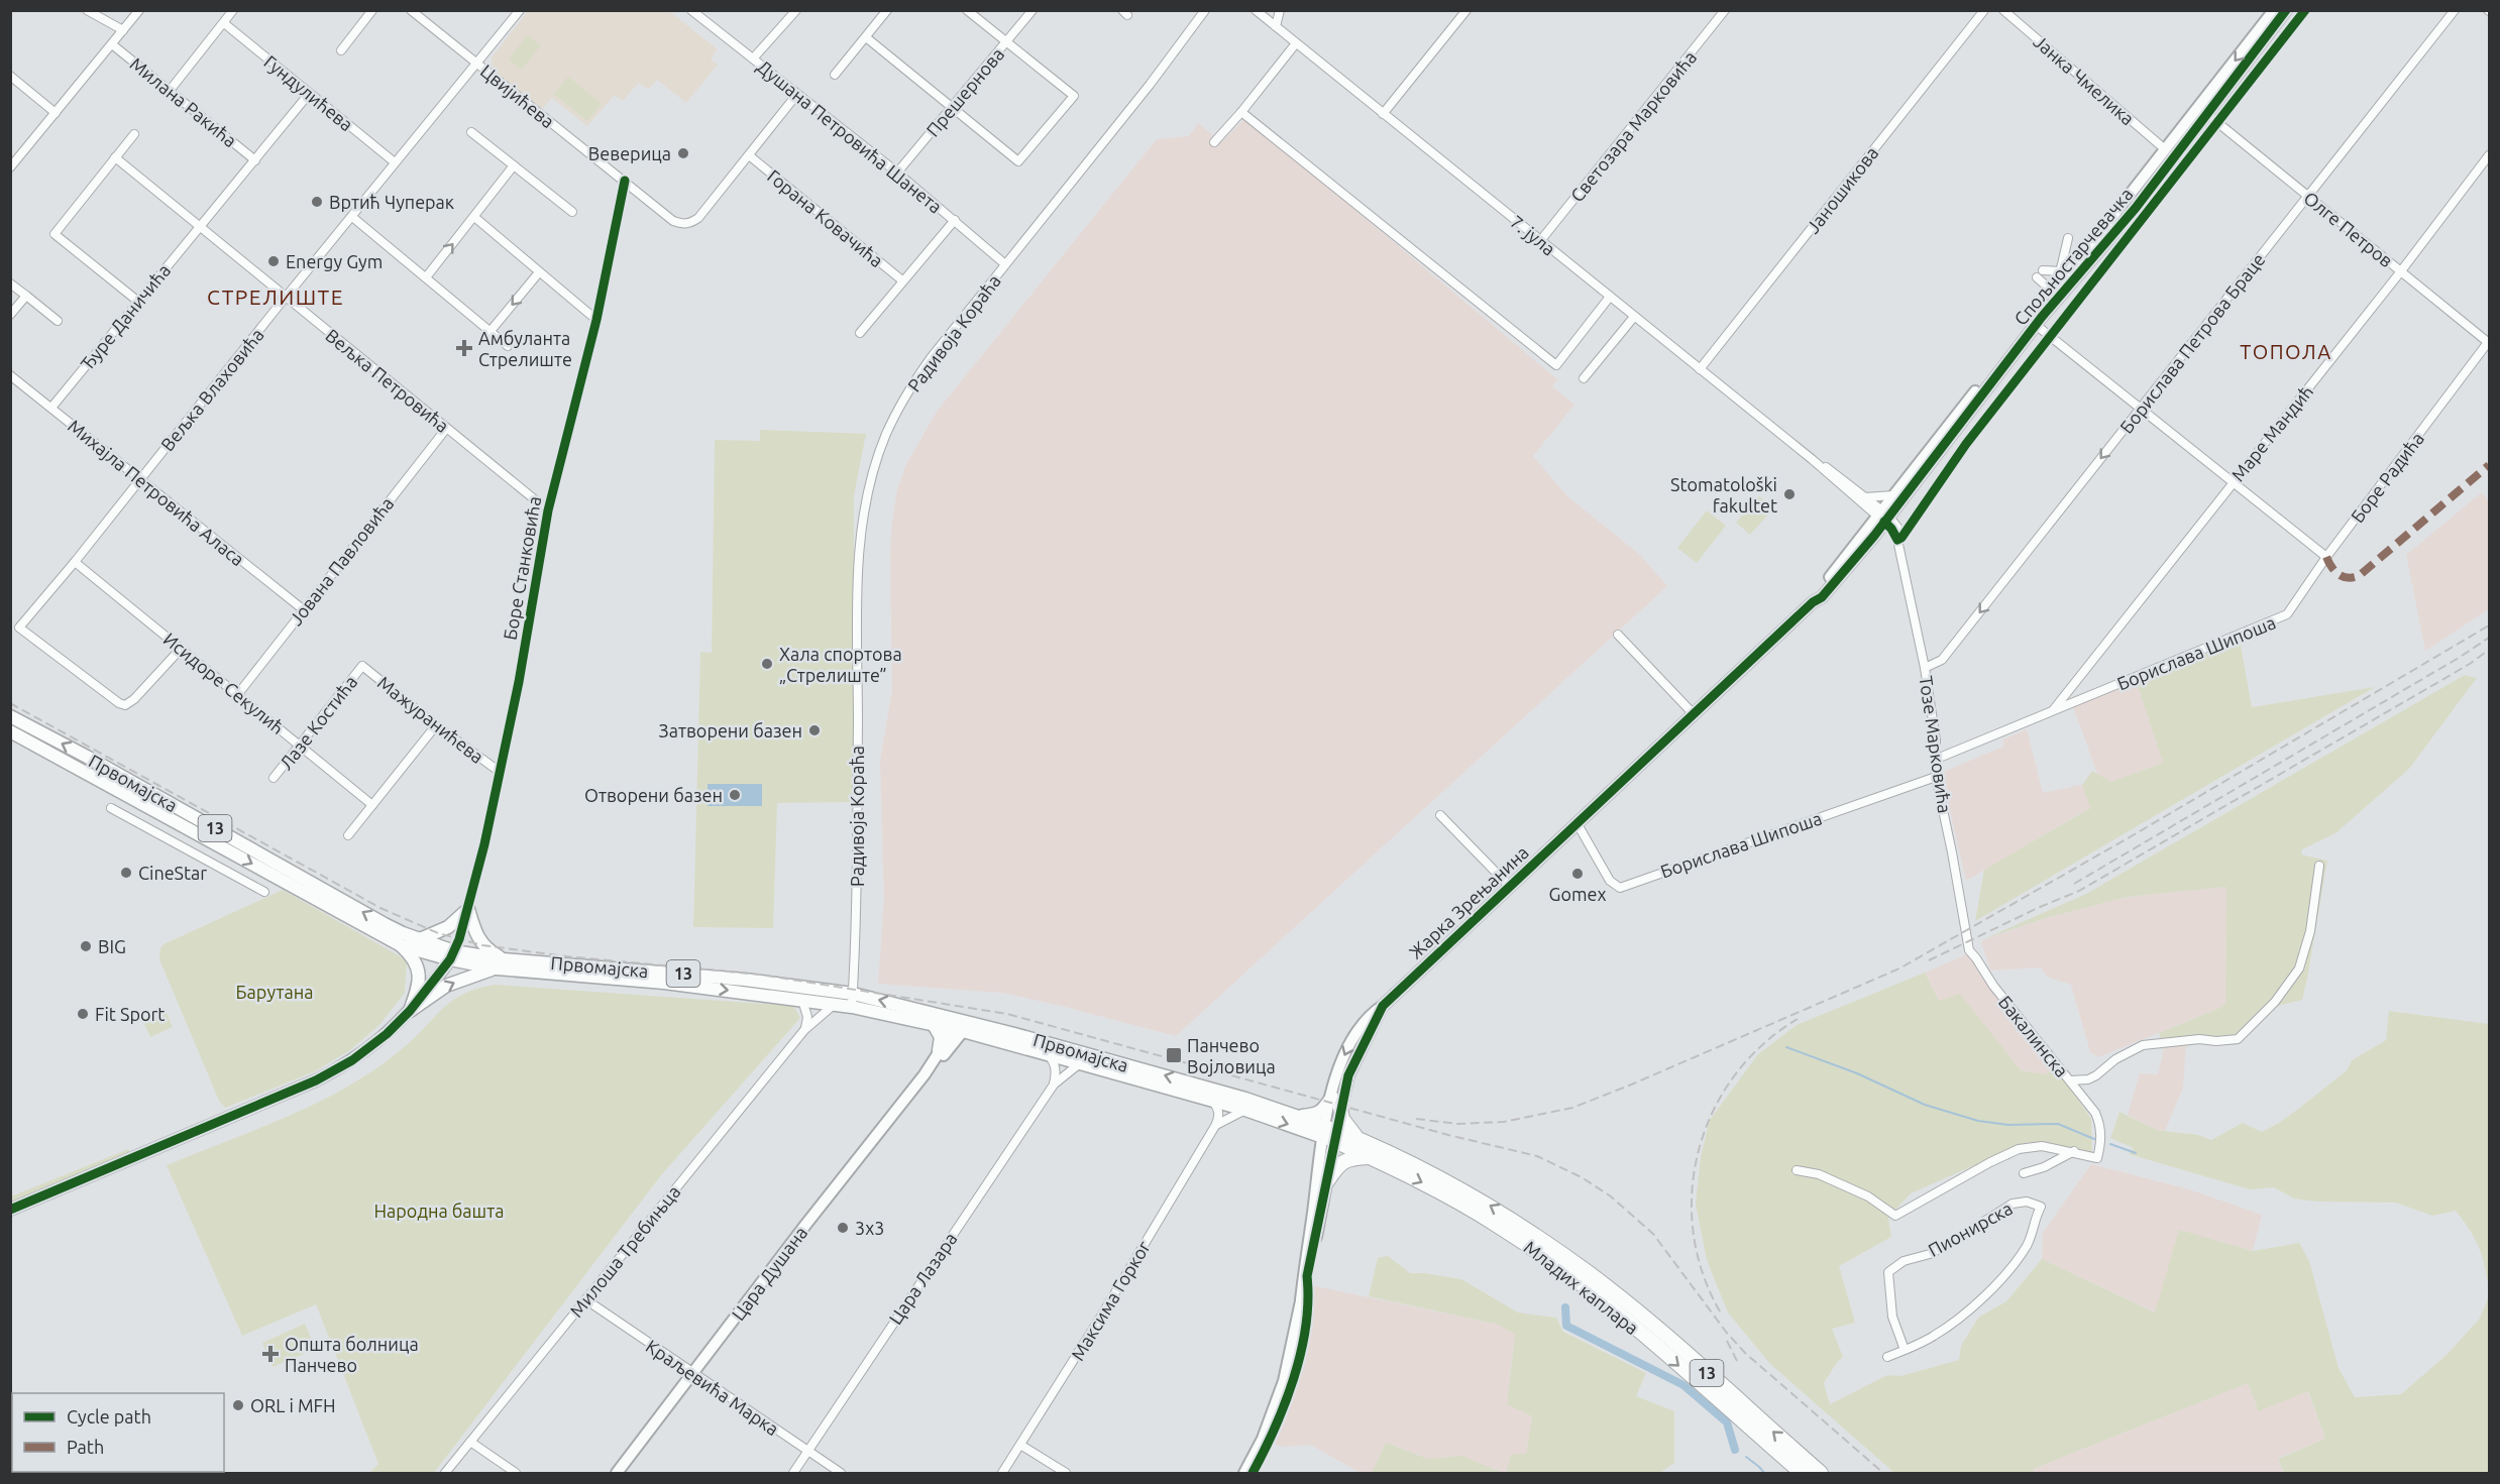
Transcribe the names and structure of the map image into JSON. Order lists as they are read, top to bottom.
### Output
{
  "streets": {
    "highway": ["13", "Младих каплара"],
    "main road": ["Првомајска"],
    "street": [
      "Јанка Чмелика",
      "Прешернова",
      "Гундулићева",
      "Цвијићева",
      "Милана Ракића",
      "Светозара Марковића",
      "Душана Петровића Шанета",
      "Јаношикова",
      "Горана Ковачића",
      "Олге Петров",
      "7. јула",
      "Спољностарчевачка",
      "Ђуре Даничића",
      "Радивоја Кораћа",
      "Борислава Петрова Браце",
      "Вељка Петровића",
      "Вељка Влаховића",
      "Маре Мандић",
      "Боре Радића",
      "Михајла Петровића Аласа",
      "Јована Павловића",
      "Боре Станковића",
      "Борислава Шипоша",
      "Исидоре Секулић",
      "Мажуранићева",
      "Лазе Костића",
      "Тозе Марковића",
      "Жарка Зрењанина",
      "Бакалинска",
      "Пионирска",
      "Милоша Требињца",
      "Цара Душана",
      "Цара Лазара",
      "Максима Горког",
      "Краљевића Марка"
    ]
  },
  "crossings": [
    ["Јанка Чмелика", "Спољностарчевачка"],
    ["Прешернова", "Душана Петровића Шанета"],
    ["Гундулићева", "Ђуре Даничића"],
    ["Гундулићева", "Вељка Влаховића"],
    ["Цвијићева", "Душана Петровића Шанета"],
    ["Цвијићева", "Горана Ковачића"],
    ["Цвијићева", "Вељка Влаховића"],
    ["Цвијићева", "Боре Станковића"],
    ["Милана Ракића", "Ђуре Даничића"],
    ["Светозара Марковића", "7. јула"],
    ["Душана Петровића Шанета", "Радивоја Кораћа"],
    ["Јаношикова", "7. јула"],
    ["Олге Петров", "Спољностарчевачка"],
    ["Олге Петров", "Борислава Петрова Браце"],
    ["Олге Петров", "Маре Мандић"],
    ["Олге Петров", "Боре Радића"],
    ["7. јула", "Спољностарчевачка"],
    ["7. јула", "Тозе Марковића"],
    ["7. јула", "Жарка Зрењанина"],
    ["Спољностарчевачка", "Тозе Марковића"],
    ["Спољностарчевачка", "Жарка Зрењанина"],
    ["Ђуре Даничића", "Вељка Петровића"],
    ["Ђуре Даничића", "Михајла Петровића Аласа"],
    ["Радивоја Кораћа", "Првомајска"],
    ["Борислава Петрова Браце", "Тозе Марковића"],
    ["Вељка Петровића", "Вељка Влаховића"],
    ["Вељка Петровића", "Јована Павловића"],
    ["Вељка Петровића", "Боре Станковића"],
    ["Вељка Влаховића", "Михајла Петровића Аласа"],
    ["Вељка Влаховића", "Исидоре Секулић"],
    ["Маре Мандић", "Борислава Шипоша"],
    ["Боре Радића", "Борислава Шипоша"],
    ["Михајла Петровића Аласа", "Јована Павловића"],
    ["Јована Павловића", "Исидоре Секулић"],
    ["Боре Станковића", "Мажуранићева"],
    ["Боре Станковића", "Првомајска"],
    ["Борислава Шипоша", "Тозе Марковића"],
    ["Борислава Шипоша", "Жарка Зрењанина"],
    ["Исидоре Секулић", "Лазе Костића"],
    ["Мажуранићева", "Лазе Костића"],
    ["Тозе Марковића", "Жарка Зрењанина"],
    ["Тозе Марковића", "Бакалинска"],
    ["Првомајска", "13"],
    ["Првомајска", "Жарка Зрењанина"],
    ["Првомајска", "Милоша Требињца"],
    ["Првомајска", "Цара Душана"],
    ["Првомајска", "Цара Лазара"],
    ["Првомајска", "Младих каплара"],
    ["13", "Жарка Зрењанина"],
    ["13", "Младих каплара"],
    ["Жарка Зрењанина", "Младих каплара"],
    ["Милоша Требињца", "Краљевића Марка"],
    ["Цара Душана", "Краљевића Марка"],
    ["Цара Лазара", "Краљевића Марка"]
  ],
  "one_way": ["Борислава Петрова Браце"],
  "districts": ["СТРЕЛИШТЕ", "ТОПОЛА"],
  "parks": ["Барутана", "Народна башта"],
  "places": {
    "other": [
      "Веверица",
      "Вртић Чуперак",
      "Energy Gym",
      "Stomatološki fakultet",
      "Хала спортова „Стрелиште”",
      "Затворени базен",
      "Отворени базен",
      "CineStar",
      "Gomex",
      "BIG",
      "Fit Sport",
      "3x3",
      "ORL i MFH"
    ],
    "health": ["Амбуланта Стрелиште", "Општа болница Панчево"],
    "transit": ["Панчево Војловица"]
  },
  "legend": ["Cycle path", "Path"]
}
